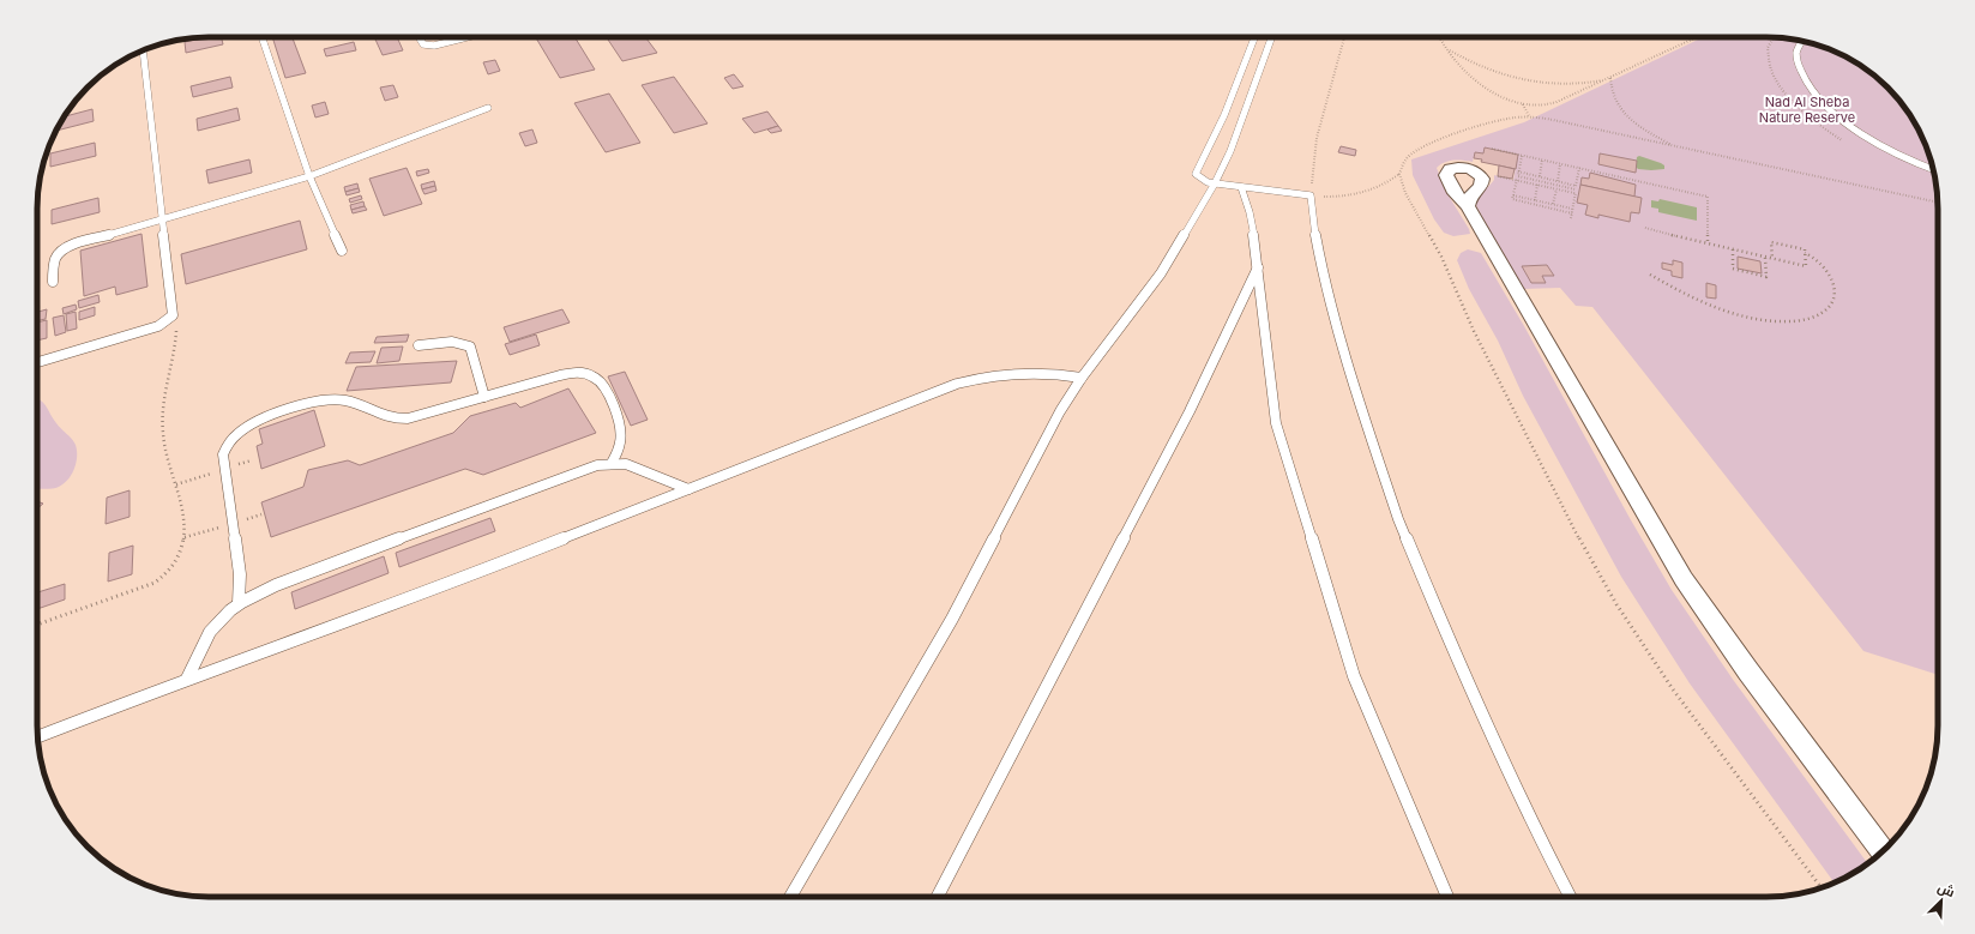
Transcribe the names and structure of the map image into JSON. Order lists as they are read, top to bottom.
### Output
{
  "parks": ["Nad Al Sheba Nature Reserve"],
  "north": "top right"
}
